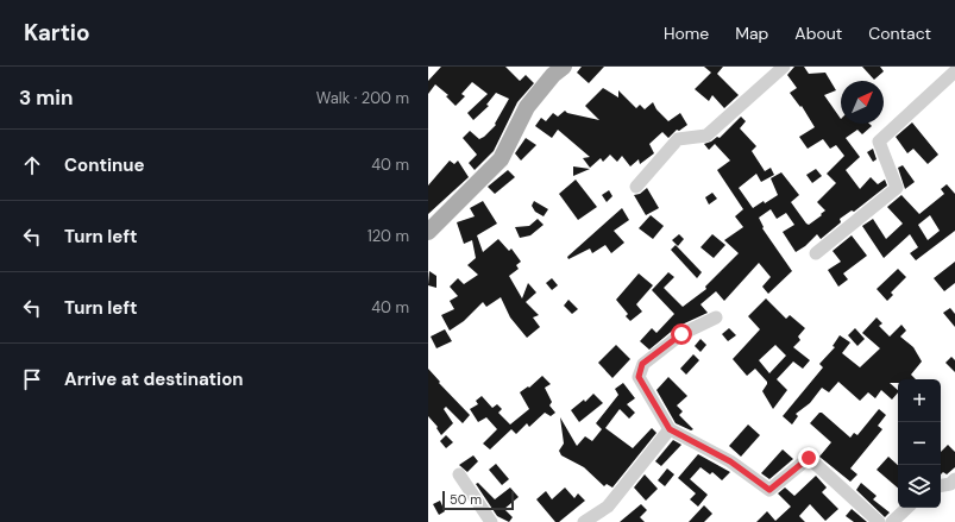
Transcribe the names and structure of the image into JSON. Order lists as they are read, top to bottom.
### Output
{
  "scale_bar": "50 m",
  "north": "top right",
  "page": {
    "header": "Kartio",
    "nav": [
      "Home",
      "Map",
      "About",
      "Contact"
    ],
    "heading": ["3 min", "Walk · 200 m"],
    "list": [
      ["Continue", "40 m"],
      ["Turn left", "120 m"],
      ["Turn left", "40 m"],
      "Arrive at destination"
    ],
    "map_buttons": ["+", "−"],
    "scale": "50 m"
  }
}
